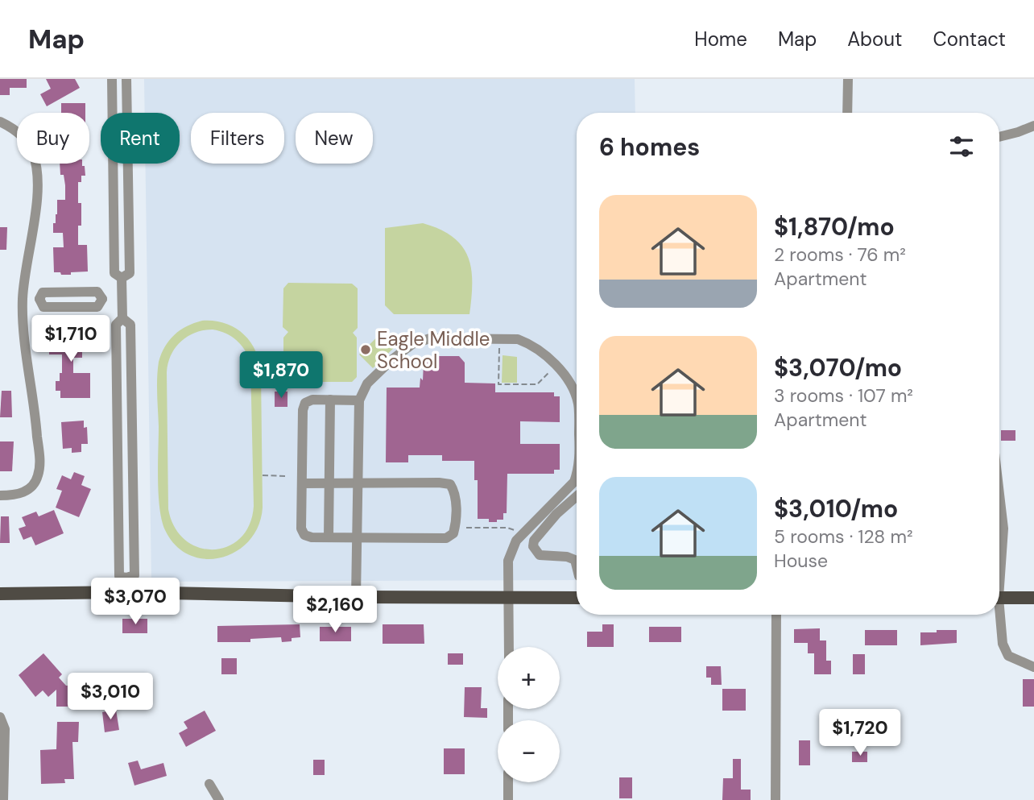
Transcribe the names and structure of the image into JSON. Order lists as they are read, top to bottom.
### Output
{
  "places": ["Eagle Middle School"],
  "page": {
    "header": "Map",
    "nav": [
      "Home",
      "Map",
      "About",
      "Contact"
    ],
    "chip": [
      "Buy",
      "Rent",
      "Filters",
      "New"
    ],
    "heading": "6 homes",
    "list": [
      {
        "name": "$1,870/mo",
        "note": "2 rooms · 76 m² · Apartment"
      },
      {
        "name": "$3,070/mo",
        "note": "3 rooms · 107 m² · Apartment"
      },
      {
        "name": "$3,010/mo",
        "note": "5 rooms · 128 m² · House"
      }
    ],
    "price": [
      "$1,710",
      "$1,870",
      "$3,070",
      "$2,160",
      "$3,010",
      "$1,720"
    ],
    "map_buttons": ["+", "−"]
  }
}
